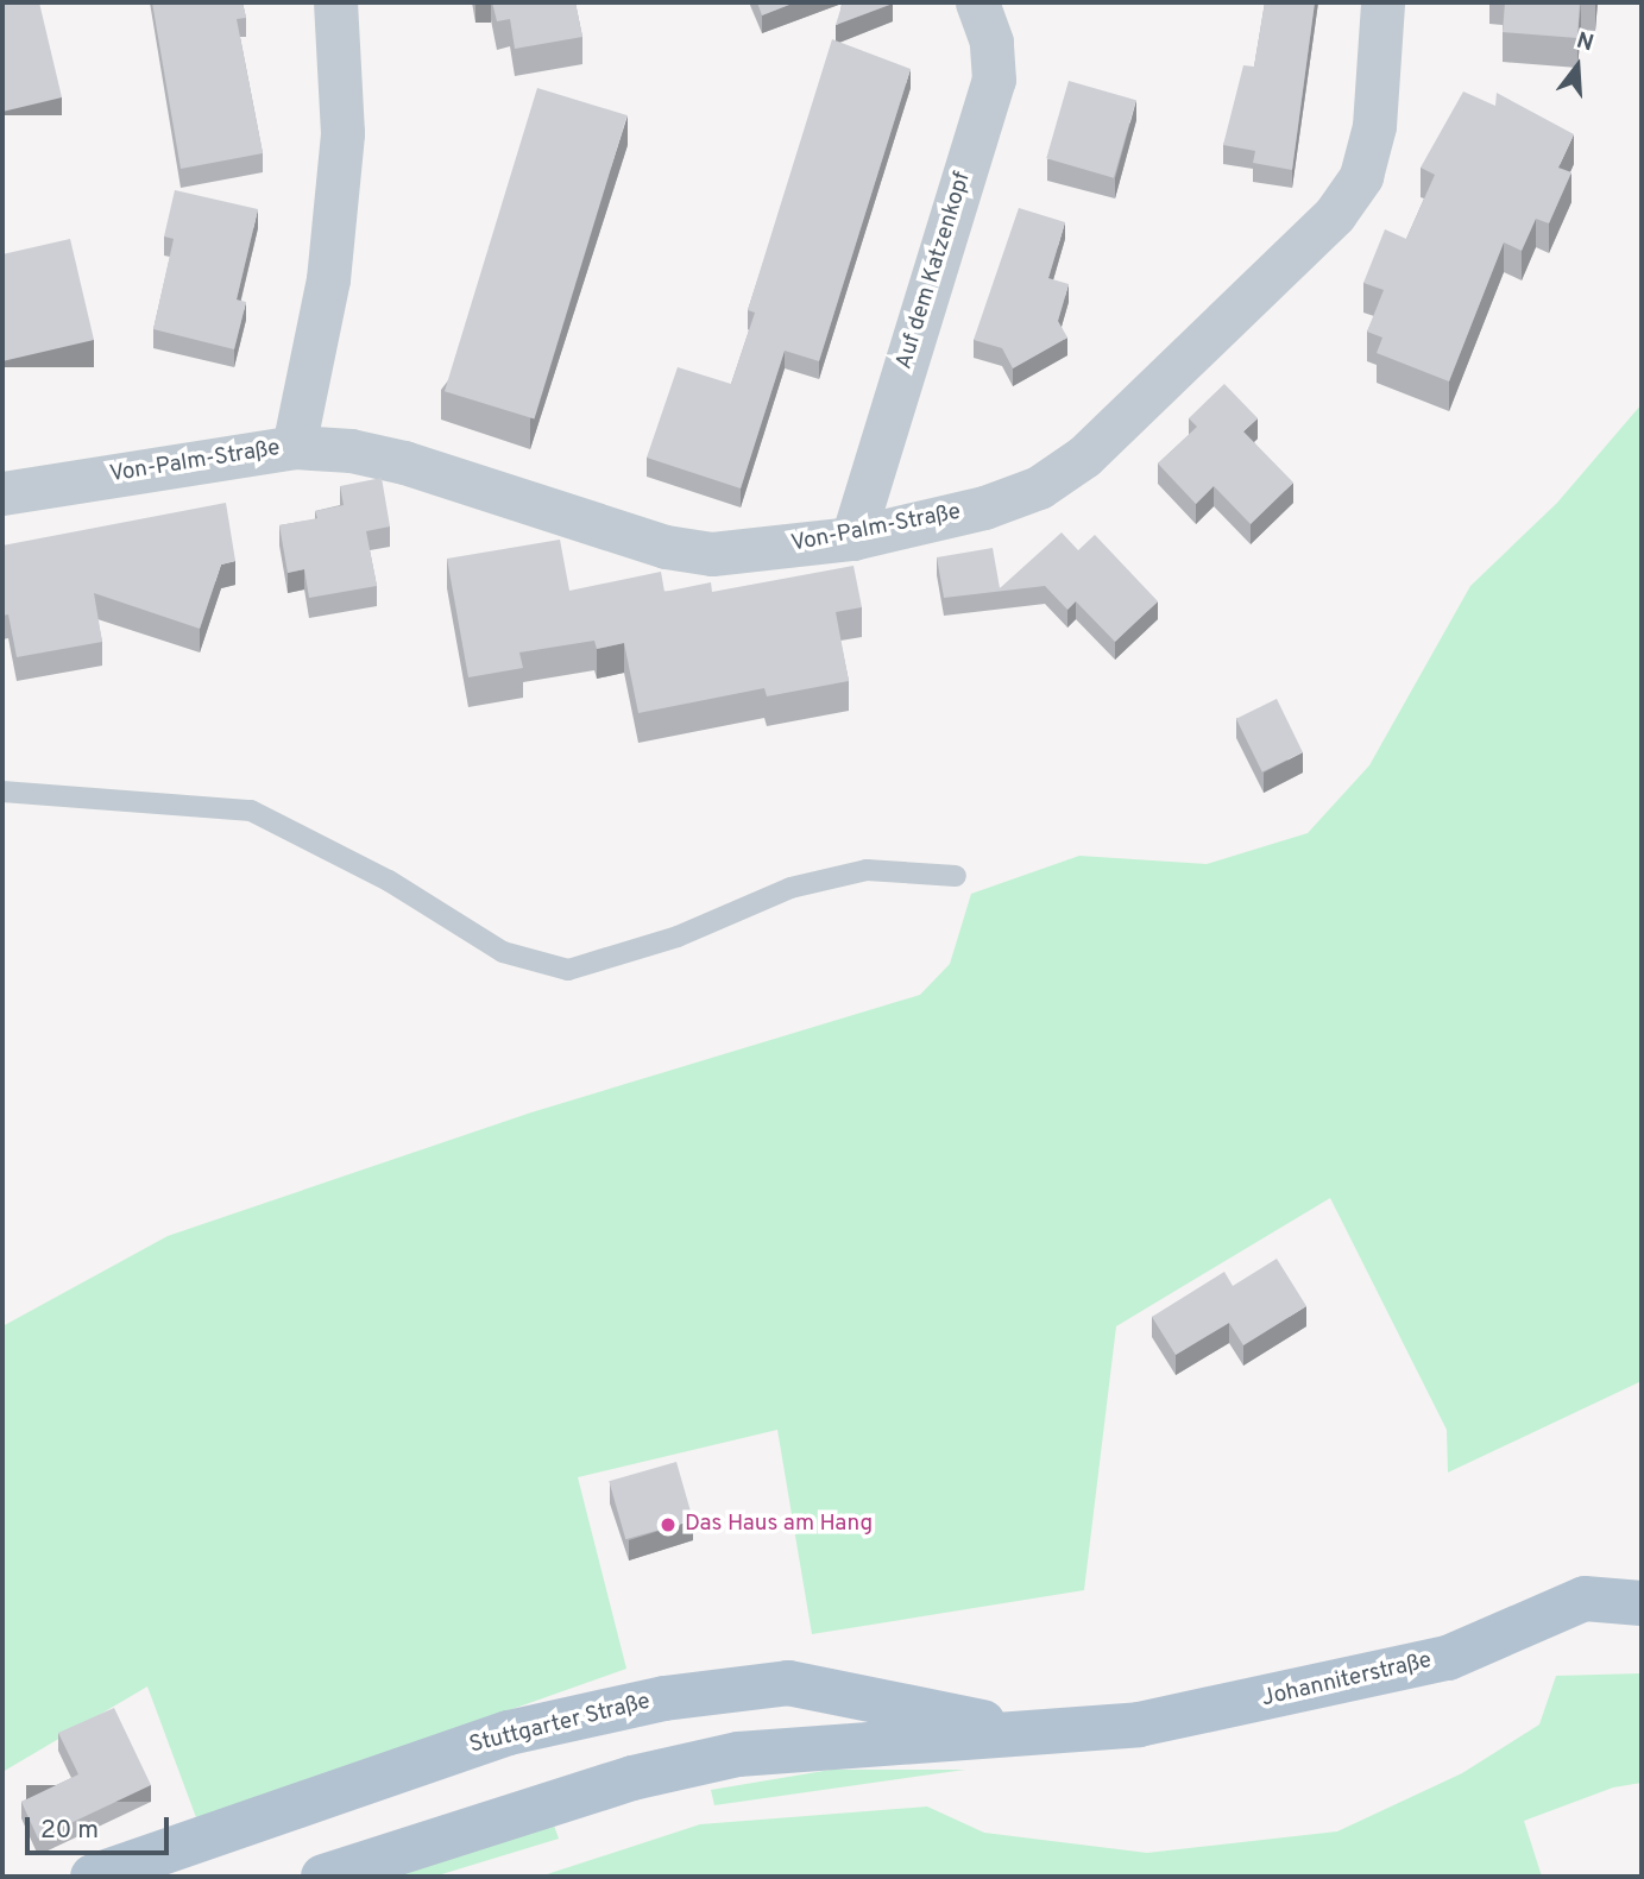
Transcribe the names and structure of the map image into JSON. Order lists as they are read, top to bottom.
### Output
{
  "streets": {
    "main road": ["Johanniterstraße", "Stuttgarter Straße"],
    "street": ["Auf dem Katzenkopf", "Von-Palm-Straße"]
  },
  "crossings": [
    ["Auf dem Katzenkopf", "Von-Palm-Straße"],
    ["Johanniterstraße", "Stuttgarter Straße"]
  ],
  "places": ["Das Haus am Hang"],
  "scale_bar": "20 m",
  "north": "top"
}
